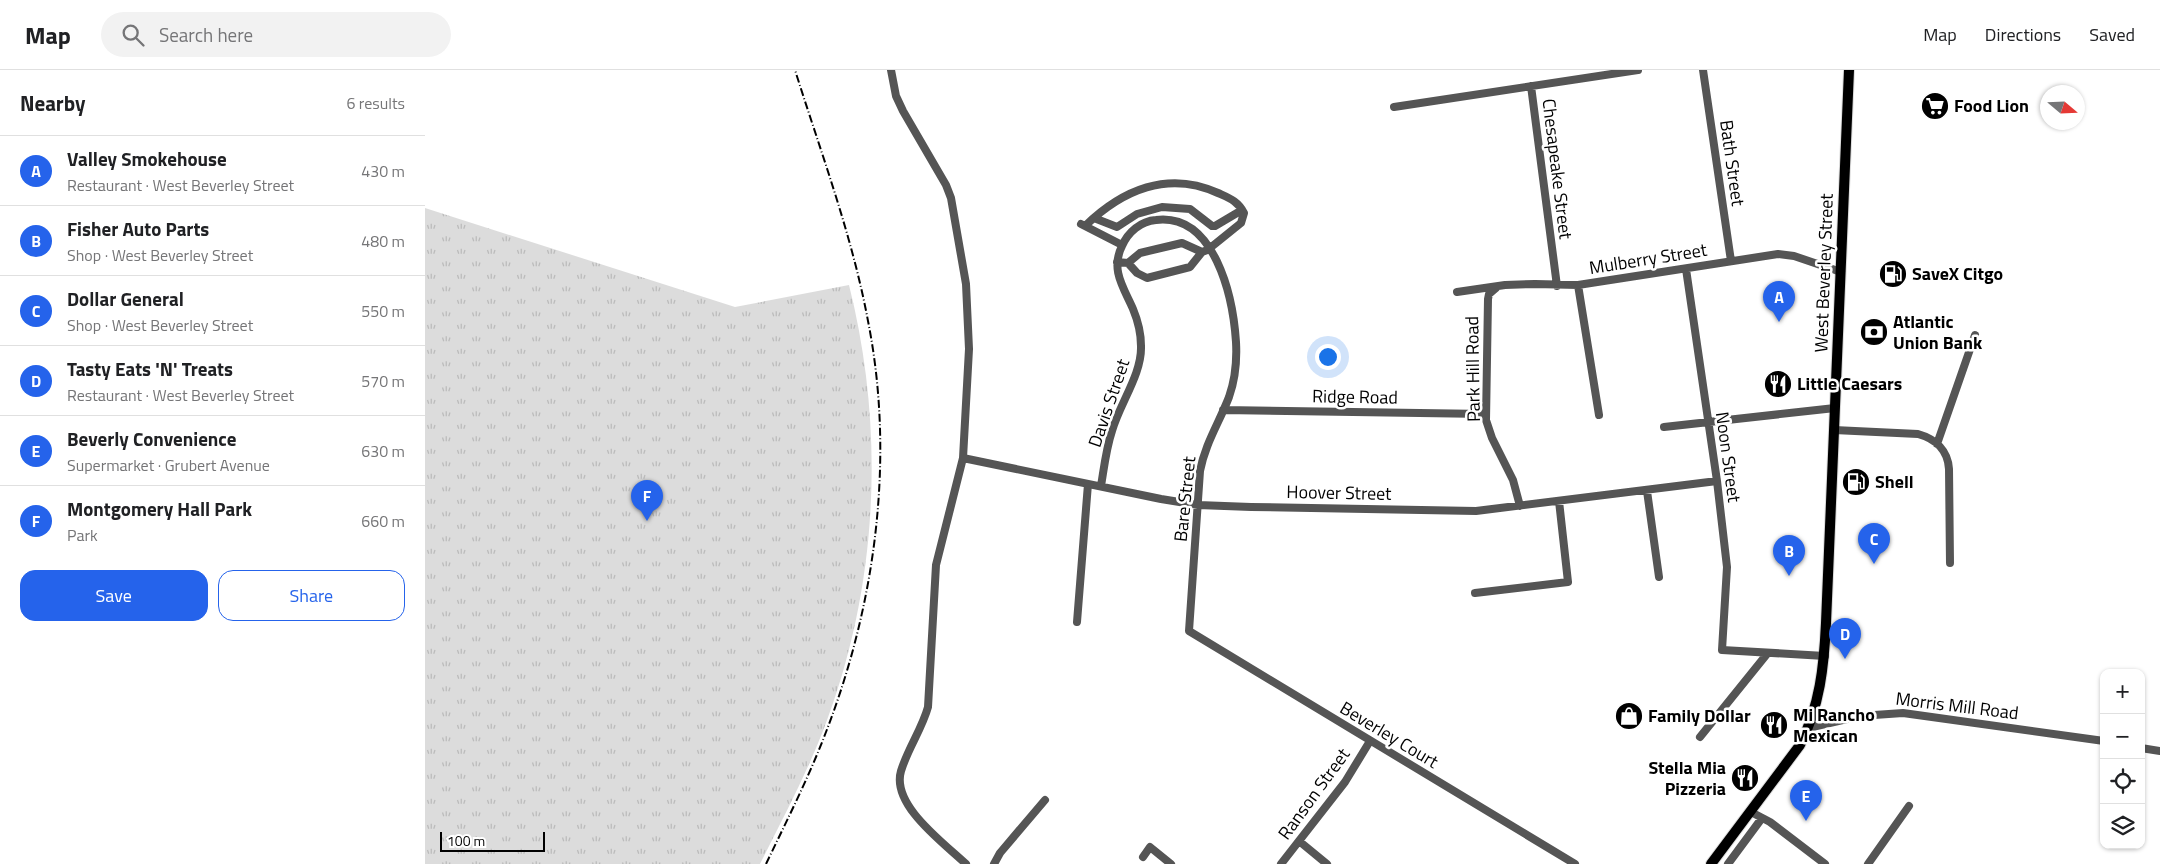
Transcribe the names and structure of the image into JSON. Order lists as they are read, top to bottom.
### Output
{
  "streets": {
    "main road": ["West Beverley Street"],
    "street": [
      "Bath Street",
      "Chesapeake Street",
      "Mulberry Street",
      "Park Hill Road",
      "Ridge Road",
      "Davis Street",
      "Noon Street",
      "Hoover Street",
      "Bare Street",
      "Morris Mill Road",
      "Beverley Court",
      "Ranson Street"
    ]
  },
  "crossings": [
    ["Bath Street", "Mulberry Street"],
    ["Chesapeake Street", "Mulberry Street"],
    ["Mulberry Street", "West Beverley Street"],
    ["Mulberry Street", "Park Hill Road"],
    ["Mulberry Street", "Noon Street"],
    ["West Beverley Street", "Morris Mill Road"],
    ["Park Hill Road", "Ridge Road"],
    ["Park Hill Road", "Hoover Street"],
    ["Ridge Road", "Bare Street"],
    ["Davis Street", "Hoover Street"],
    ["Davis Street", "Bare Street"],
    ["Noon Street", "Hoover Street"],
    ["Hoover Street", "Bare Street"],
    ["Bare Street", "Beverley Court"],
    ["Beverley Court", "Ranson Street"]
  ],
  "places": {
    "supermarket": ["Food Lion"],
    "fuel station": ["SaveX Citgo", "Shell"],
    "bank": ["Atlantic Union Bank"],
    "restaurant": ["Little Caesars", "Mi Rancho Mexican", "Stella Mia Pizzeria"],
    "shop": ["Family Dollar"]
  },
  "scale_bar": "100 m",
  "north": "right",
  "page": {
    "header": "Map",
    "search": "Search here",
    "nav": ["Map", "Directions", "Saved"],
    "heading": ["Nearby", "6 results"],
    "list": [
      {
        "mark": "A",
        "name": "Valley Smokehouse",
        "note": "Restaurant · West Beverley Street",
        "value": "430 m"
      },
      {
        "mark": "B",
        "name": "Fisher Auto Parts",
        "note": "Shop · West Beverley Street",
        "value": "480 m"
      },
      {
        "mark": "C",
        "name": "Dollar General",
        "note": "Shop · West Beverley Street",
        "value": "550 m"
      },
      {
        "mark": "D",
        "name": "Tasty Eats 'N' Treats",
        "note": "Restaurant · West Beverley Street",
        "value": "570 m"
      },
      {
        "mark": "E",
        "name": "Beverly Convenience",
        "note": "Supermarket · Grubert Avenue",
        "value": "630 m"
      },
      {
        "mark": "F",
        "name": "Montgomery Hall Park",
        "note": "Park",
        "value": "660 m"
      }
    ],
    "pins": [
      "A",
      "F",
      "C",
      "B",
      "D",
      "E"
    ],
    "buttons": ["Save", "Share"],
    "map_buttons": ["+", "−"],
    "scale": "100 m"
  }
}
